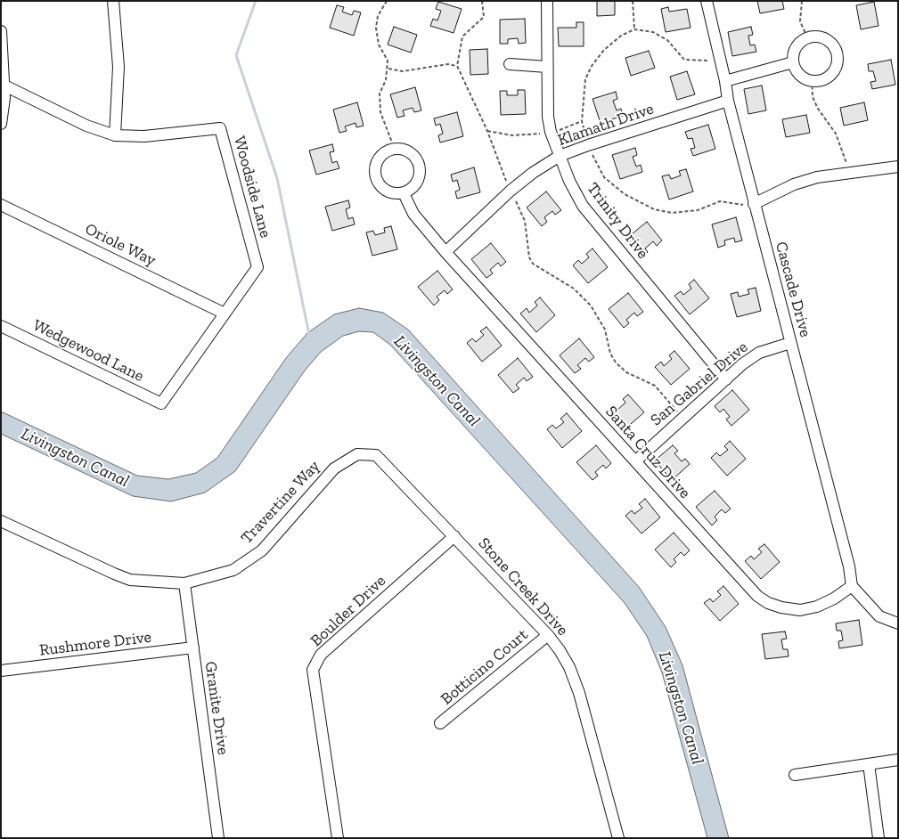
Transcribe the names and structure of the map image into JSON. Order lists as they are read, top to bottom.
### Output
{
  "streets": {
    "street": [
      "Klamath Drive",
      "Woodside Lane",
      "Trinity Drive",
      "Oriole Way",
      "Cascade Drive",
      "Wedgewood Lane",
      "San Gabriel Drive",
      "Santa Cruz Drive",
      "Travertine Way",
      "Stone Creek Drive",
      "Boulder Drive",
      "Rushmore Drive",
      "Botticino Court",
      "Granite Drive"
    ]
  },
  "crossings": [
    ["Klamath Drive", "Trinity Drive"],
    ["Klamath Drive", "Cascade Drive"],
    ["Klamath Drive", "Santa Cruz Drive"],
    ["Woodside Lane", "Oriole Way"],
    ["Woodside Lane", "Wedgewood Lane"],
    ["Trinity Drive", "San Gabriel Drive"],
    ["Oriole Way", "Wedgewood Lane"],
    ["Cascade Drive", "San Gabriel Drive"],
    ["Cascade Drive", "Santa Cruz Drive"],
    ["San Gabriel Drive", "Santa Cruz Drive"],
    ["Travertine Way", "Stone Creek Drive"],
    ["Travertine Way", "Granite Drive"],
    ["Stone Creek Drive", "Boulder Drive"],
    ["Stone Creek Drive", "Botticino Court"],
    ["Rushmore Drive", "Granite Drive"]
  ],
  "water": ["Livingston Canal"]
}
